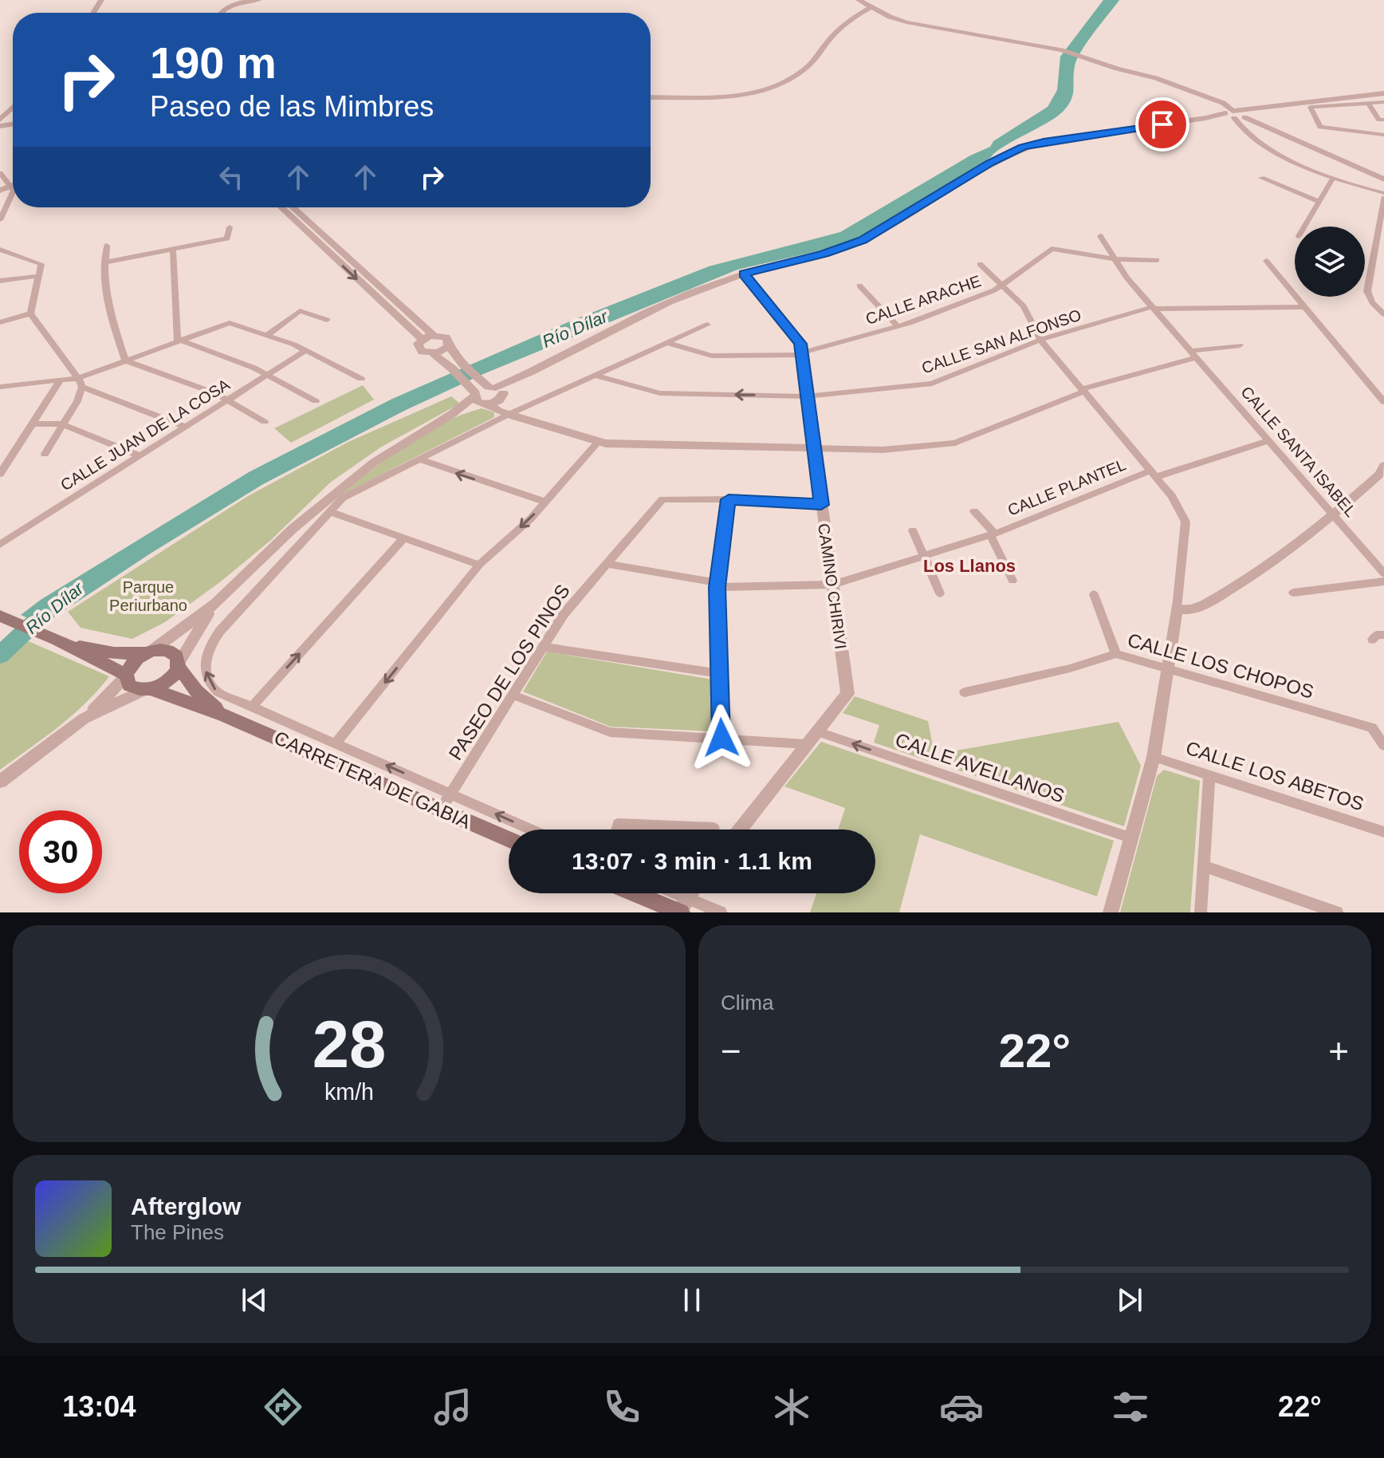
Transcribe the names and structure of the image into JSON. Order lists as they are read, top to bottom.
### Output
{
  "streets": {
    "main road": ["CARRETERA DE GABIA"],
    "street": [
      "CALLE ARACHE",
      "CALLE SAN ALFONSO",
      "CALLE JUAN DE LA COSA",
      "CALLE SANTA ISABEL",
      "CALLE PLANTEL",
      "CAMINO CHIRIVI",
      "CALLE LOS CHOPOS",
      "PASEO DE LOS PINOS",
      "CALLE AVELLANOS",
      "CALLE LOS ABETOS"
    ]
  },
  "crossings": [
    ["CALLE ARACHE", "CALLE SANTA ISABEL"],
    ["CALLE ARACHE", "CAMINO CHIRIVI"],
    ["CALLE SAN ALFONSO", "CALLE SANTA ISABEL"],
    ["CALLE SAN ALFONSO", "CAMINO CHIRIVI"],
    ["CALLE SANTA ISABEL", "CALLE PLANTEL"],
    ["CALLE PLANTEL", "CAMINO CHIRIVI"],
    ["CALLE PLANTEL", "PASEO DE LOS PINOS"],
    ["CAMINO CHIRIVI", "CALLE AVELLANOS"],
    ["PASEO DE LOS PINOS", "CARRETERA DE GABIA"]
  ],
  "one_way": ["CALLE AVELLANOS"],
  "districts": ["Los Llanos"],
  "water": ["Río Dílar"],
  "parks": ["Parque Periurbano"],
  "page": {
    "turn": ["190 m", "Paseo de las Mimbres"],
    "limit": "30",
    "trip": "13:07 · 3 min · 1.1 km",
    "tile": "Clima",
    "heat": ["−", "22°", "+"],
    "song": ["Afterglow", "The Pines"],
    "tabs": ["13:04", "22°"],
    "gauge": ["28", "km/h"]
  }
}
